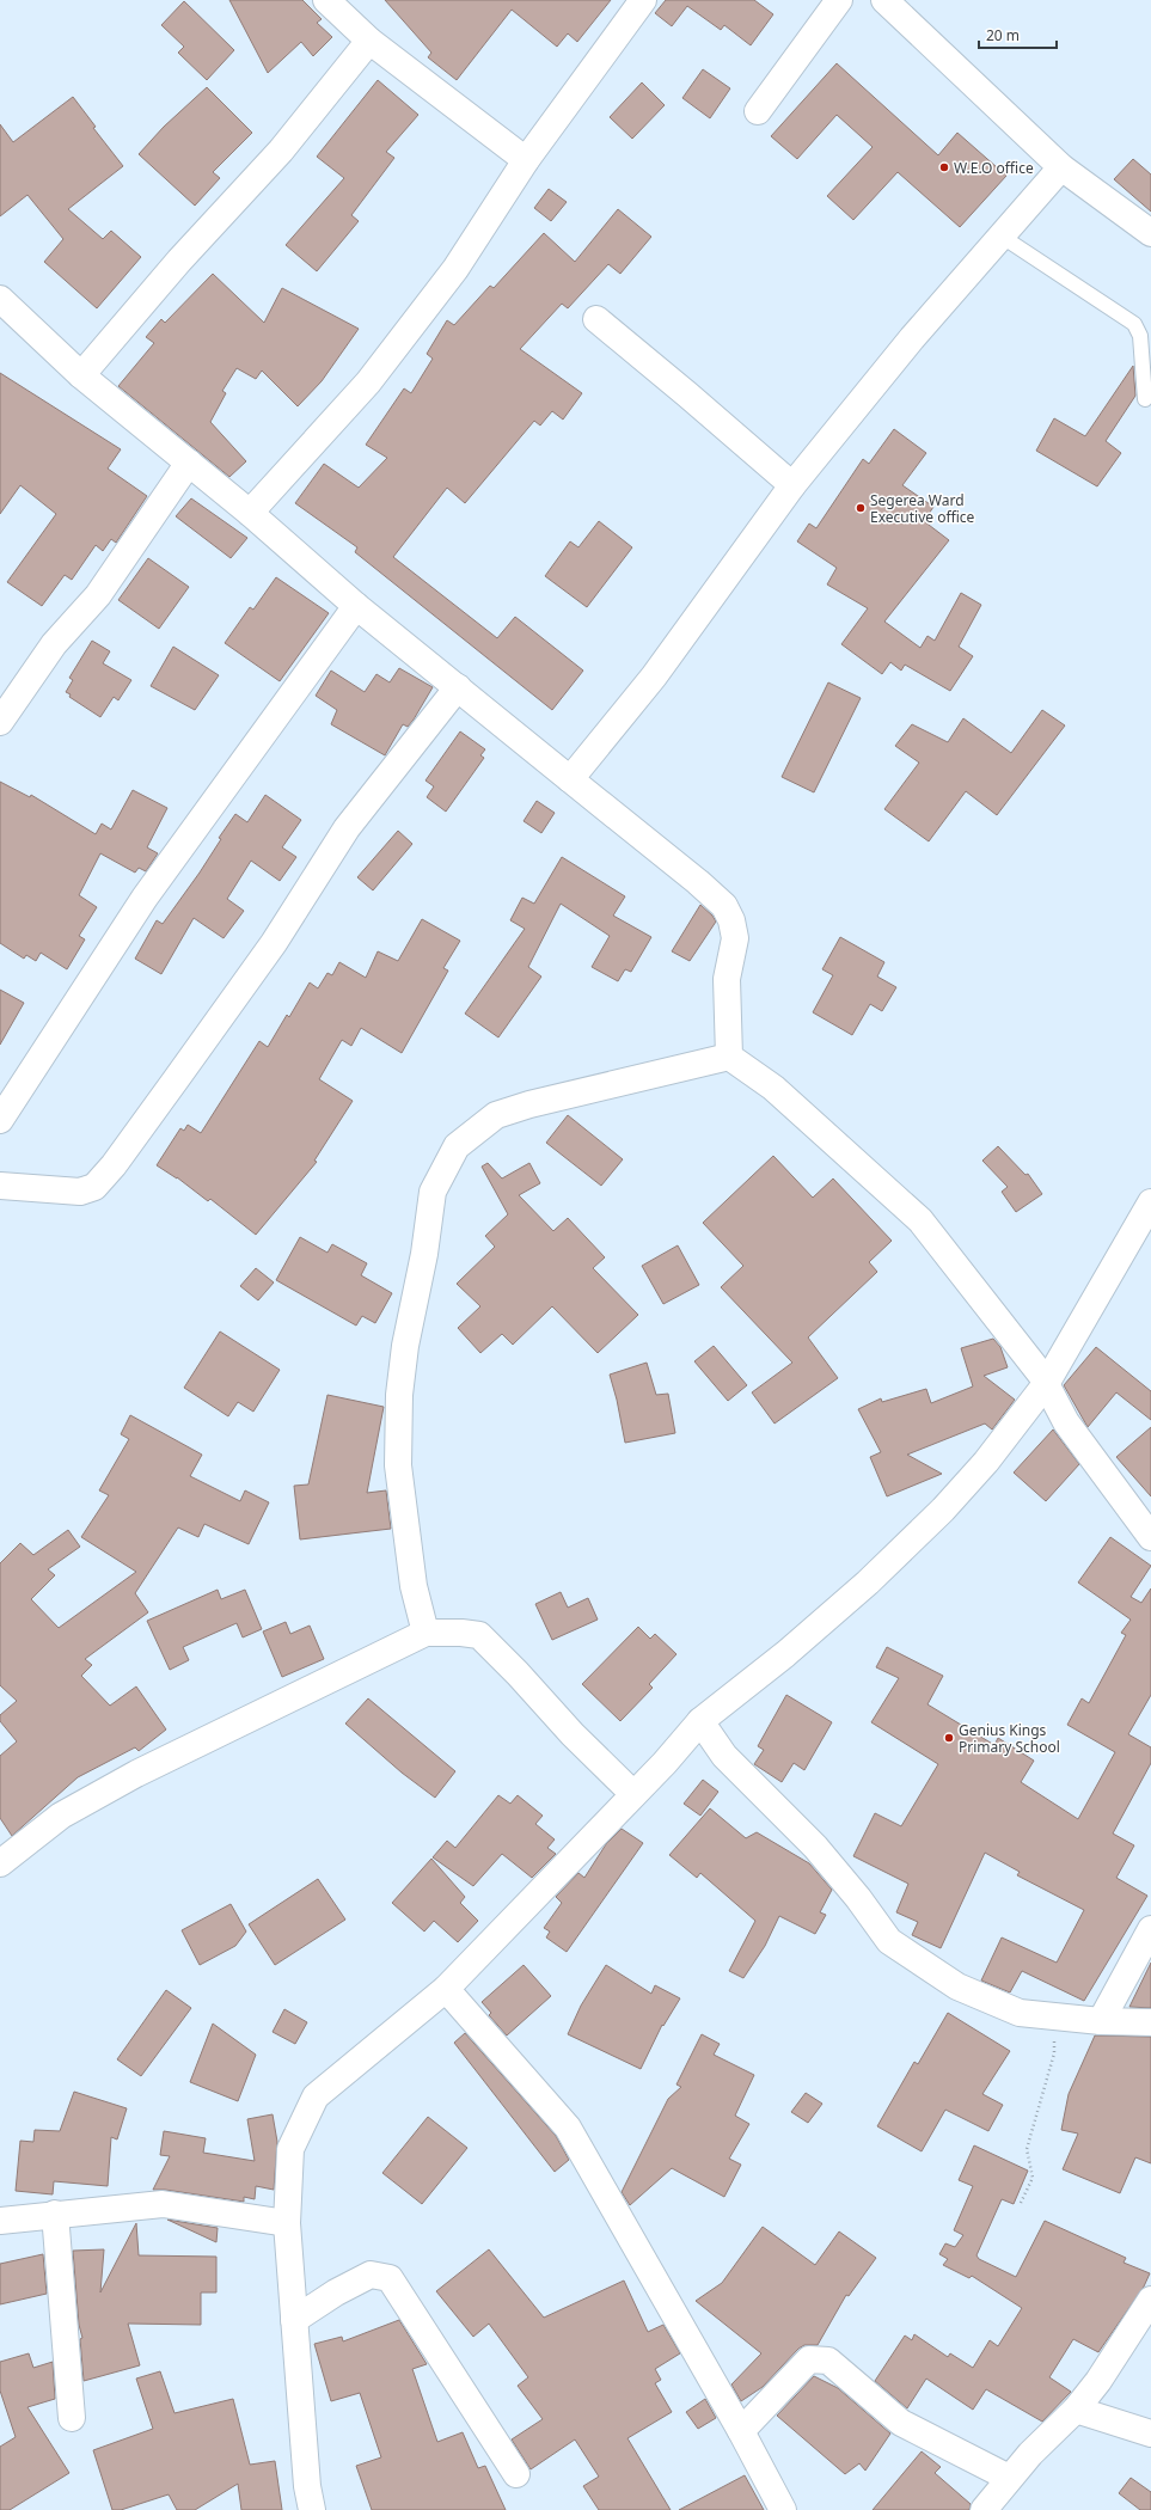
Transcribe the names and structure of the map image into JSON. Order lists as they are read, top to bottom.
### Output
{
  "places": ["W.E.O office", "Segerea Ward Executive office", "Genius Kings Primary School"],
  "scale_bar": "20 m"
}
